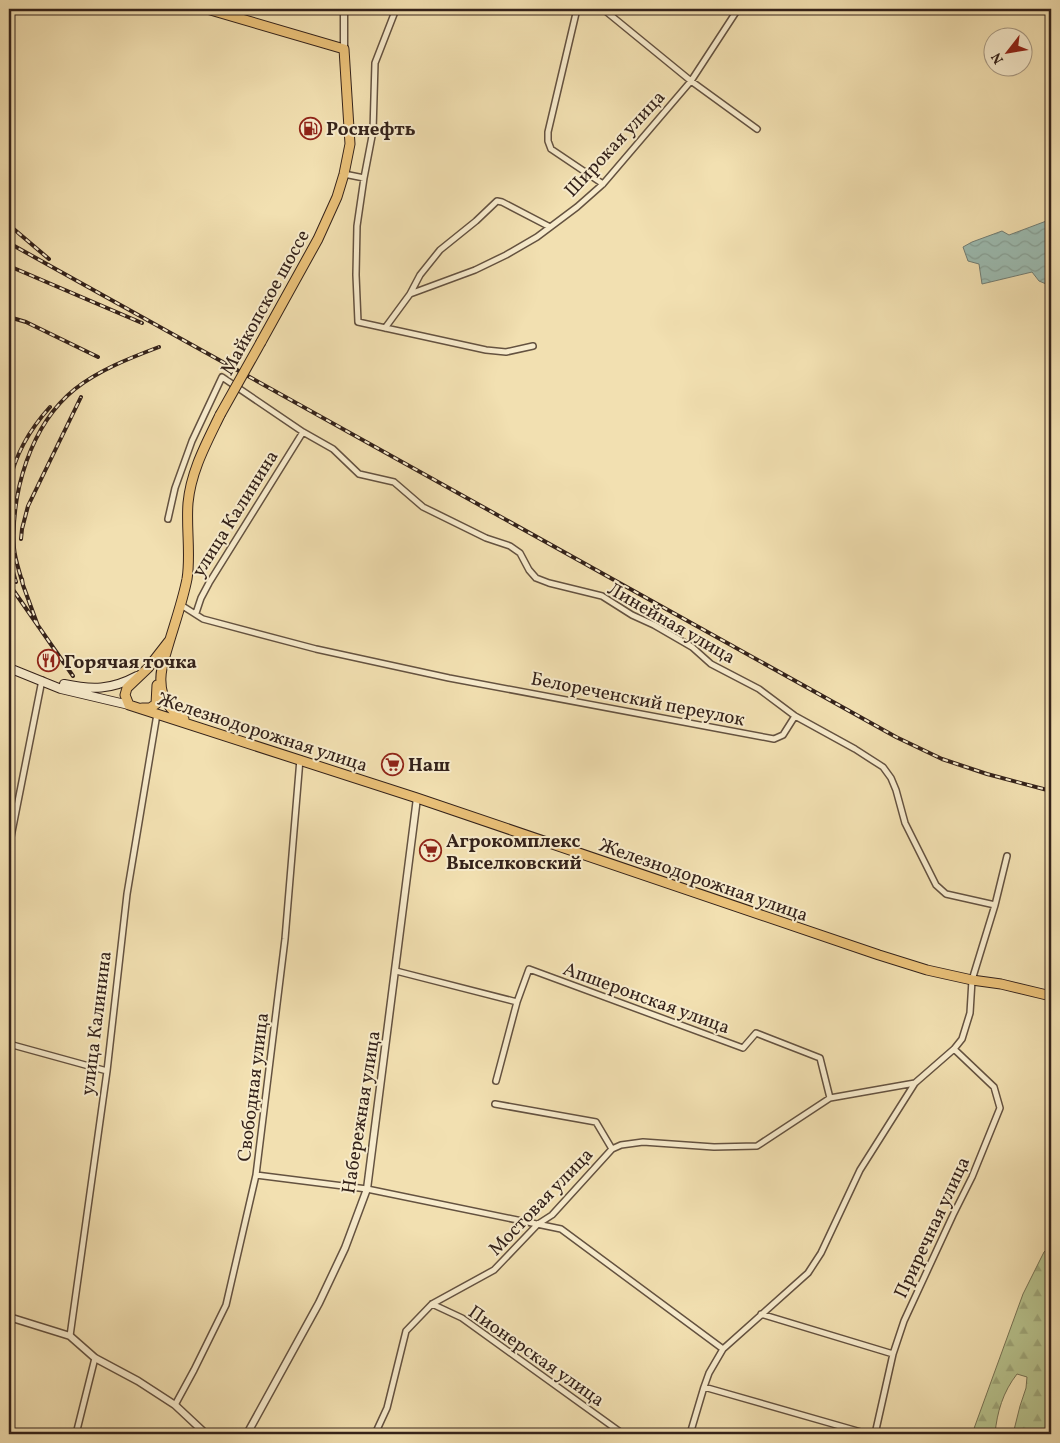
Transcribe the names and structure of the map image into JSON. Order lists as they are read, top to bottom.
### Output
{
  "streets": {
    "main road": ["Майкопское шоссе", "Железнодорожная улица"],
    "street": [
      "Широкая улица",
      "улица Калинина",
      "Линейная улица",
      "Белореченский переулок",
      "Апшеронская улица",
      "Свободная улица",
      "Набережная улица",
      "Мостовая улица",
      "Приречная улица",
      "Пионерская улица"
    ]
  },
  "crossings": [
    ["Майкопское шоссе", "Белореченский переулок"],
    ["улица Калинина", "Линейная улица"],
    ["улица Калинина", "Белореченский переулок"],
    ["улица Калинина", "Железнодорожная улица"],
    ["Линейная улица", "Белореченский переулок"],
    ["Железнодорожная улица", "Свободная улица"],
    ["Железнодорожная улица", "Набережная улица"],
    ["Апшеронская улица", "Мостовая улица"],
    ["Мостовая улица", "Пионерская улица"]
  ],
  "places": {
    "fuel station": ["Роснефть"],
    "restaurant": ["Горячая точка"],
    "supermarket": ["Наш", "Агрокомплекс Выселковский"]
  },
  "north": "bottom left"
}
